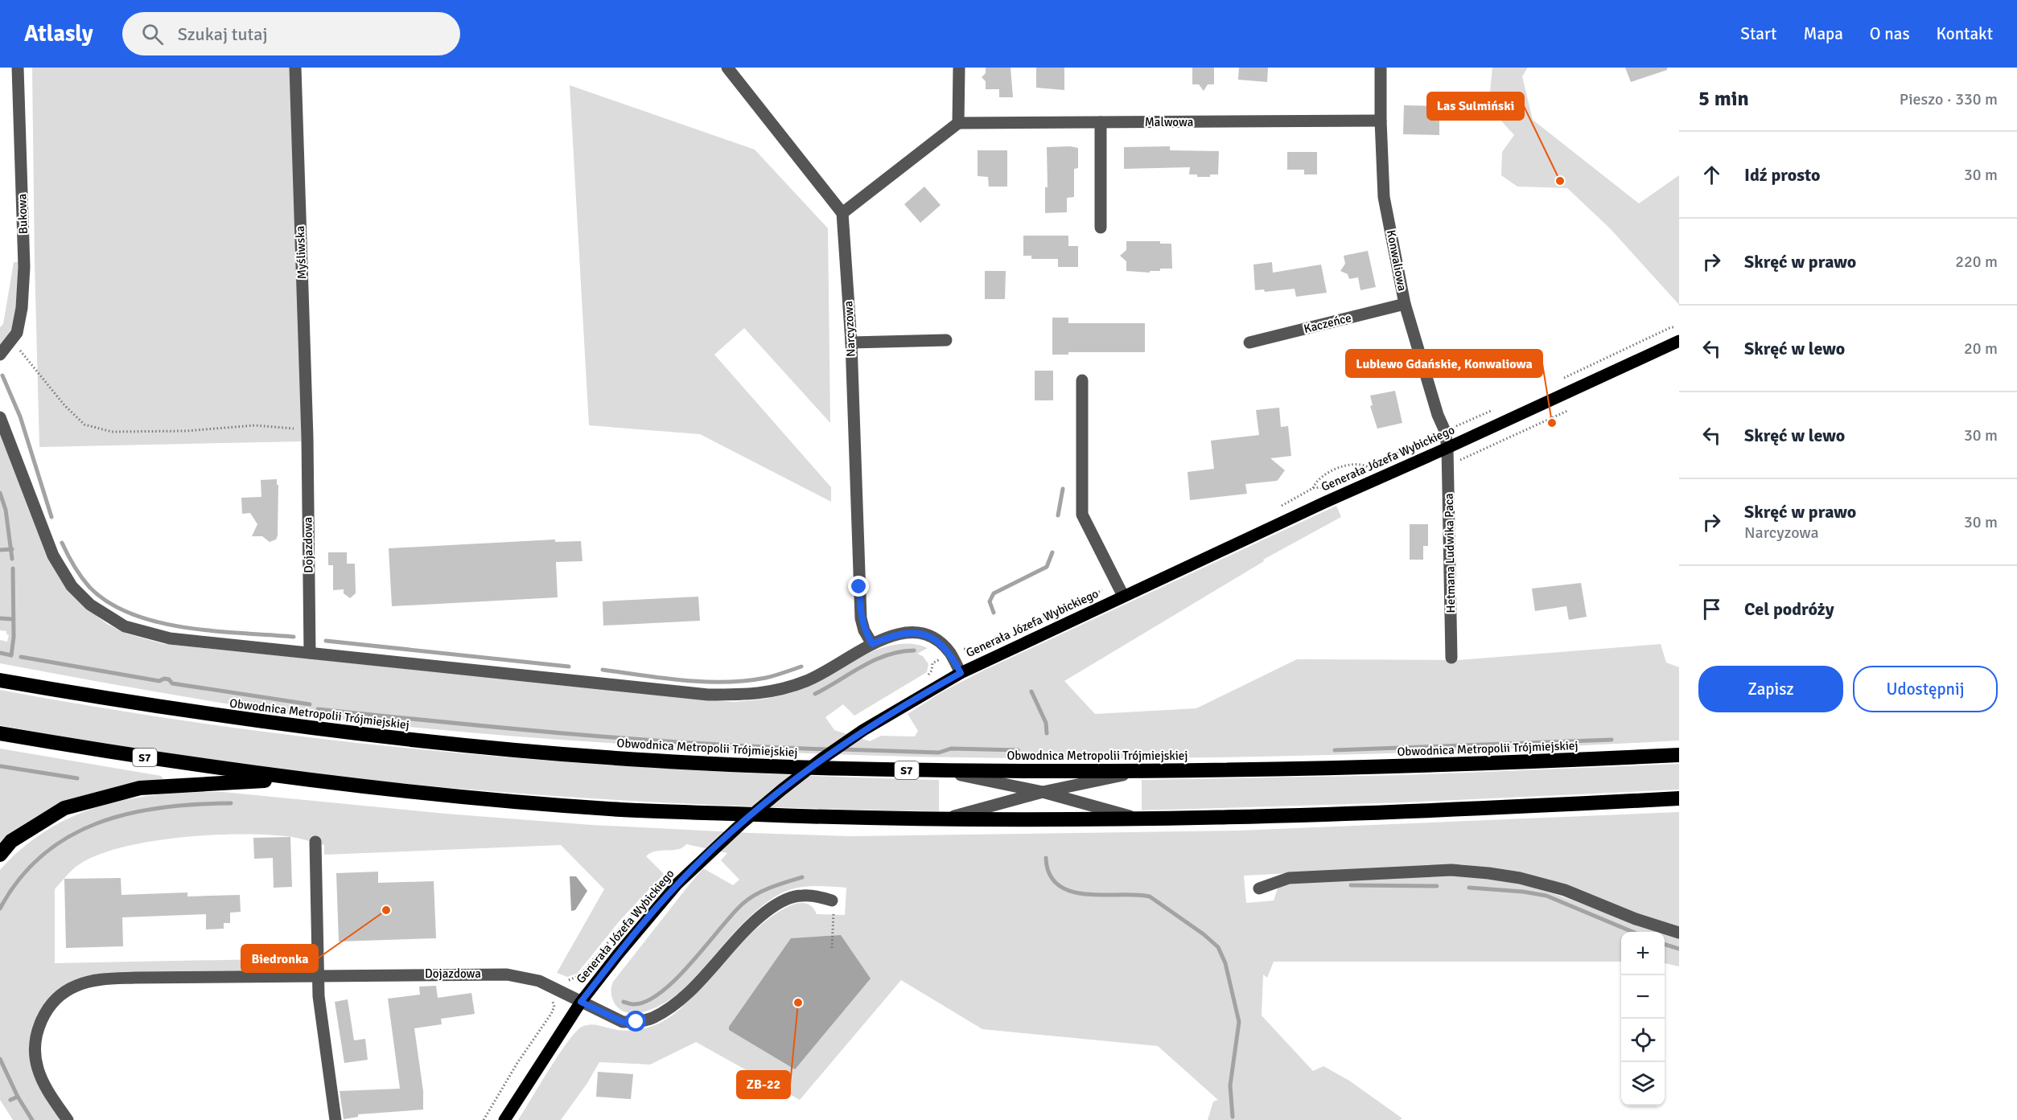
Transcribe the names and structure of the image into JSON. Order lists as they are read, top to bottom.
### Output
{
  "streets": {
    "highway": ["Obwodnica Metropolii Trójmiejskiej", "S7"],
    "main road": ["Generała Józefa Wybickiego"],
    "street": [
      "Malwowa",
      "Bukowa",
      "Myśliwska",
      "Konwaliowa",
      "Kaczeńce",
      "Narcyzowa",
      "Dojazdowa",
      "Hetmana Ludwika Paca"
    ]
  },
  "crossings": [
    ["Malwowa", "Konwaliowa"],
    ["Myśliwska", "Dojazdowa"],
    ["Konwaliowa", "Kaczeńce"],
    ["Konwaliowa", "Generała Józefa Wybickiego"],
    ["Konwaliowa", "Hetmana Ludwika Paca"],
    ["Generała Józefa Wybickiego", "Dojazdowa"],
    ["Generała Józefa Wybickiego", "Hetmana Ludwika Paca"]
  ],
  "places": [
    "Las Sulmiński",
    "Lublewo Gdańskie, Konwaliowa",
    "Biedronka",
    "ZB-22"
  ],
  "page": {
    "header": "Atlasly",
    "search": "Szukaj tutaj",
    "nav": [
      "Start",
      "Mapa",
      "O nas",
      "Kontakt"
    ],
    "heading": ["5 min", "Pieszo · 330 m"],
    "list": [
      ["Idź prosto", "30 m"],
      ["Skręć w prawo", "220 m"],
      ["Skręć w lewo", "20 m"],
      ["Skręć w lewo", "30 m"],
      ["Skręć w prawo", "Narcyzowa", "30 m"],
      "Cel podróży"
    ],
    "buttons": ["Zapisz", "Udostępnij"],
    "map_buttons": ["+", "−"]
  }
}
